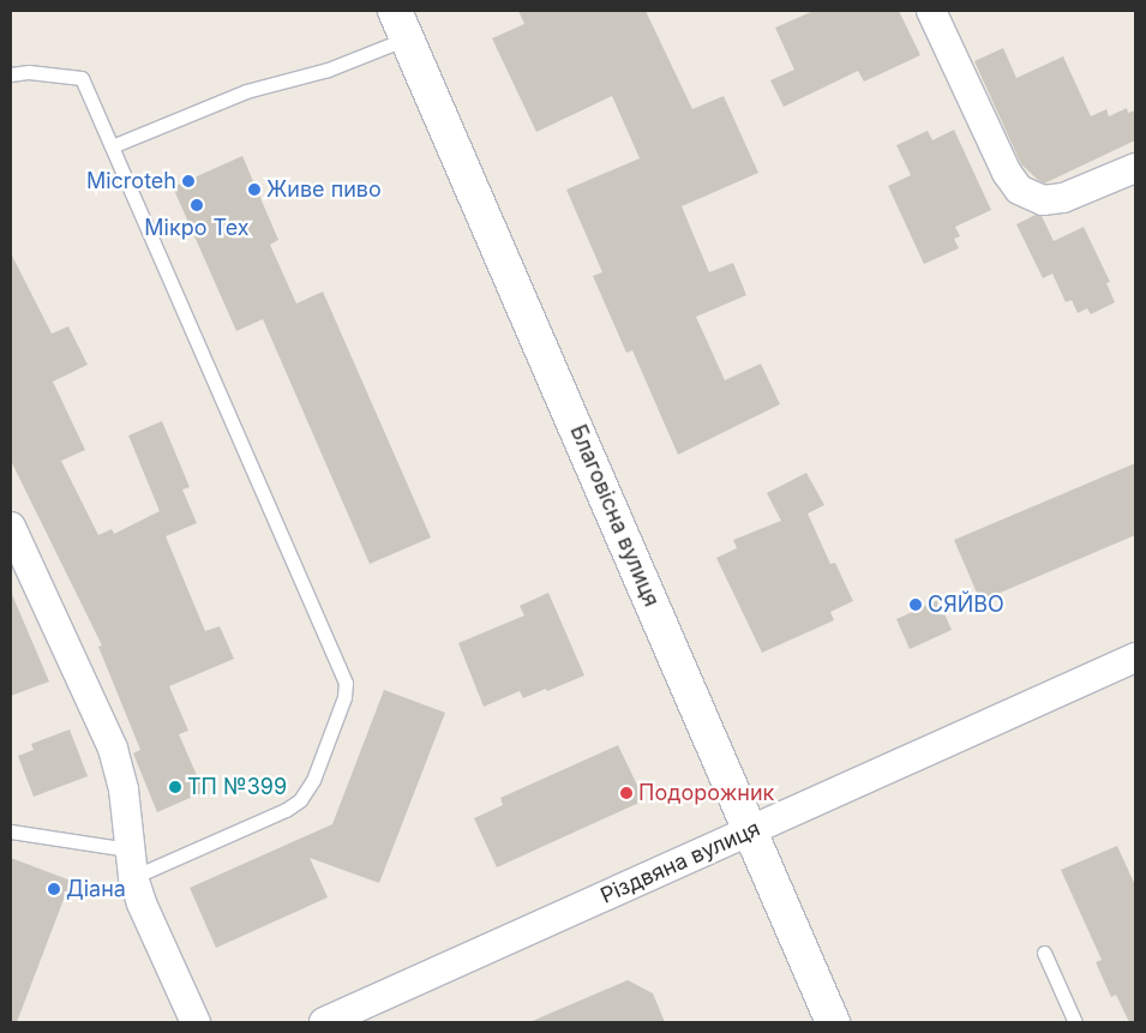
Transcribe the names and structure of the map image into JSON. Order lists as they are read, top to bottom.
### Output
{
  "streets": {
    "main road": ["Благовісна вулиця"],
    "street": ["Різдвяна вулиця"]
  },
  "crossings": [
    ["Благовісна вулиця", "Різдвяна вулиця"]
  ],
  "places": [
    "Microteh",
    "Живе пиво",
    "Мікро Тех",
    "СЯЙВО",
    "ТП №399",
    "Подорожник",
    "Діана"
  ]
}
